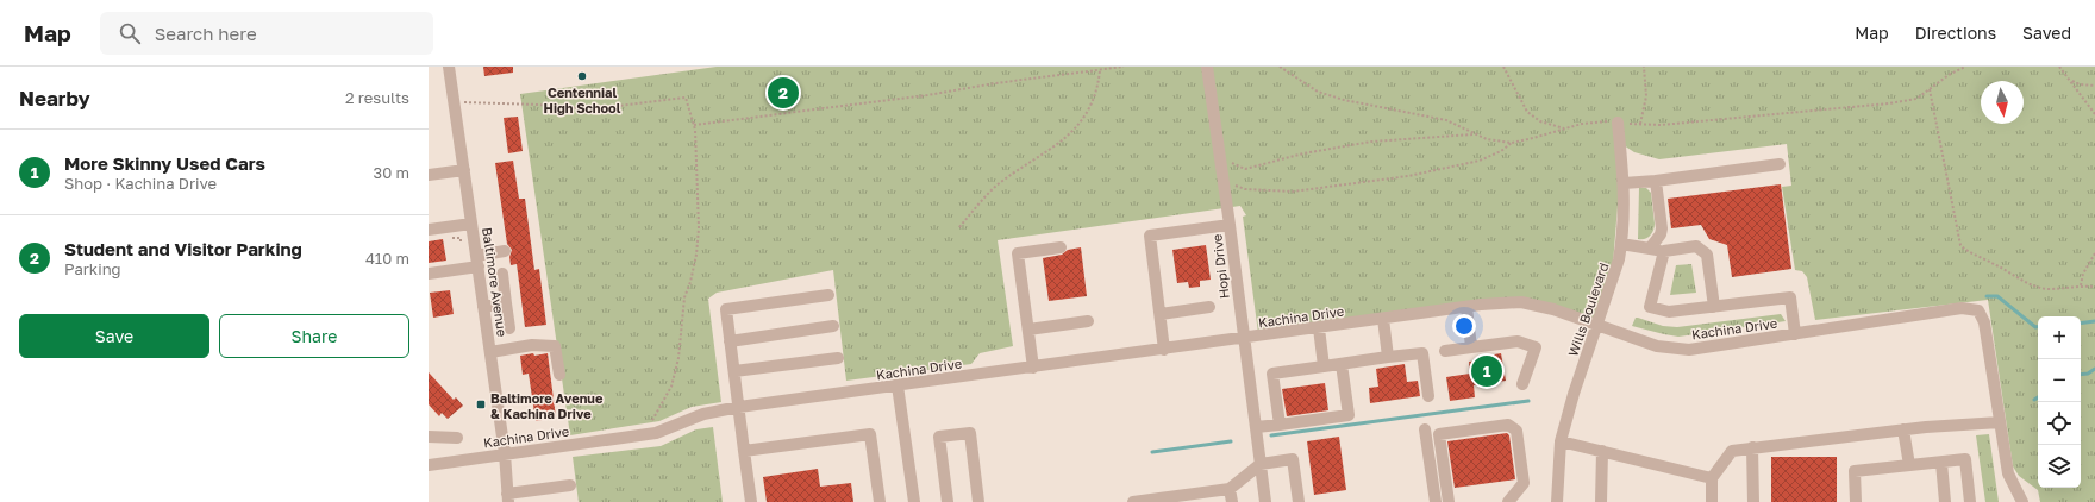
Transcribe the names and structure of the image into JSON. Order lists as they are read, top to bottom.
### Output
{
  "streets": {
    "street": [
      "Hopi Drive",
      "Baltimore Avenue",
      "Wills Boulevard",
      "Kachina Drive"
    ]
  },
  "crossings": [
    ["Hopi Drive", "Kachina Drive"],
    ["Baltimore Avenue", "Kachina Drive"],
    ["Wills Boulevard", "Kachina Drive"]
  ],
  "places": {
    "other": ["Centennial High School"],
    "transit": ["Baltimore Avenue & Kachina Drive"]
  },
  "north": "bottom",
  "page": {
    "header": "Map",
    "search": "Search here",
    "nav": ["Map", "Directions", "Saved"],
    "heading": ["Nearby", "2 results"],
    "pins": ["2", "1"],
    "list": [
      {
        "mark": "1",
        "name": "More Skinny Used Cars",
        "note": "Shop · Kachina Drive",
        "value": "30 m"
      },
      {
        "mark": "2",
        "name": "Student and Visitor Parking",
        "note": "Parking",
        "value": "410 m"
      }
    ],
    "buttons": ["Save", "Share"],
    "map_buttons": ["+", "−"]
  }
}
